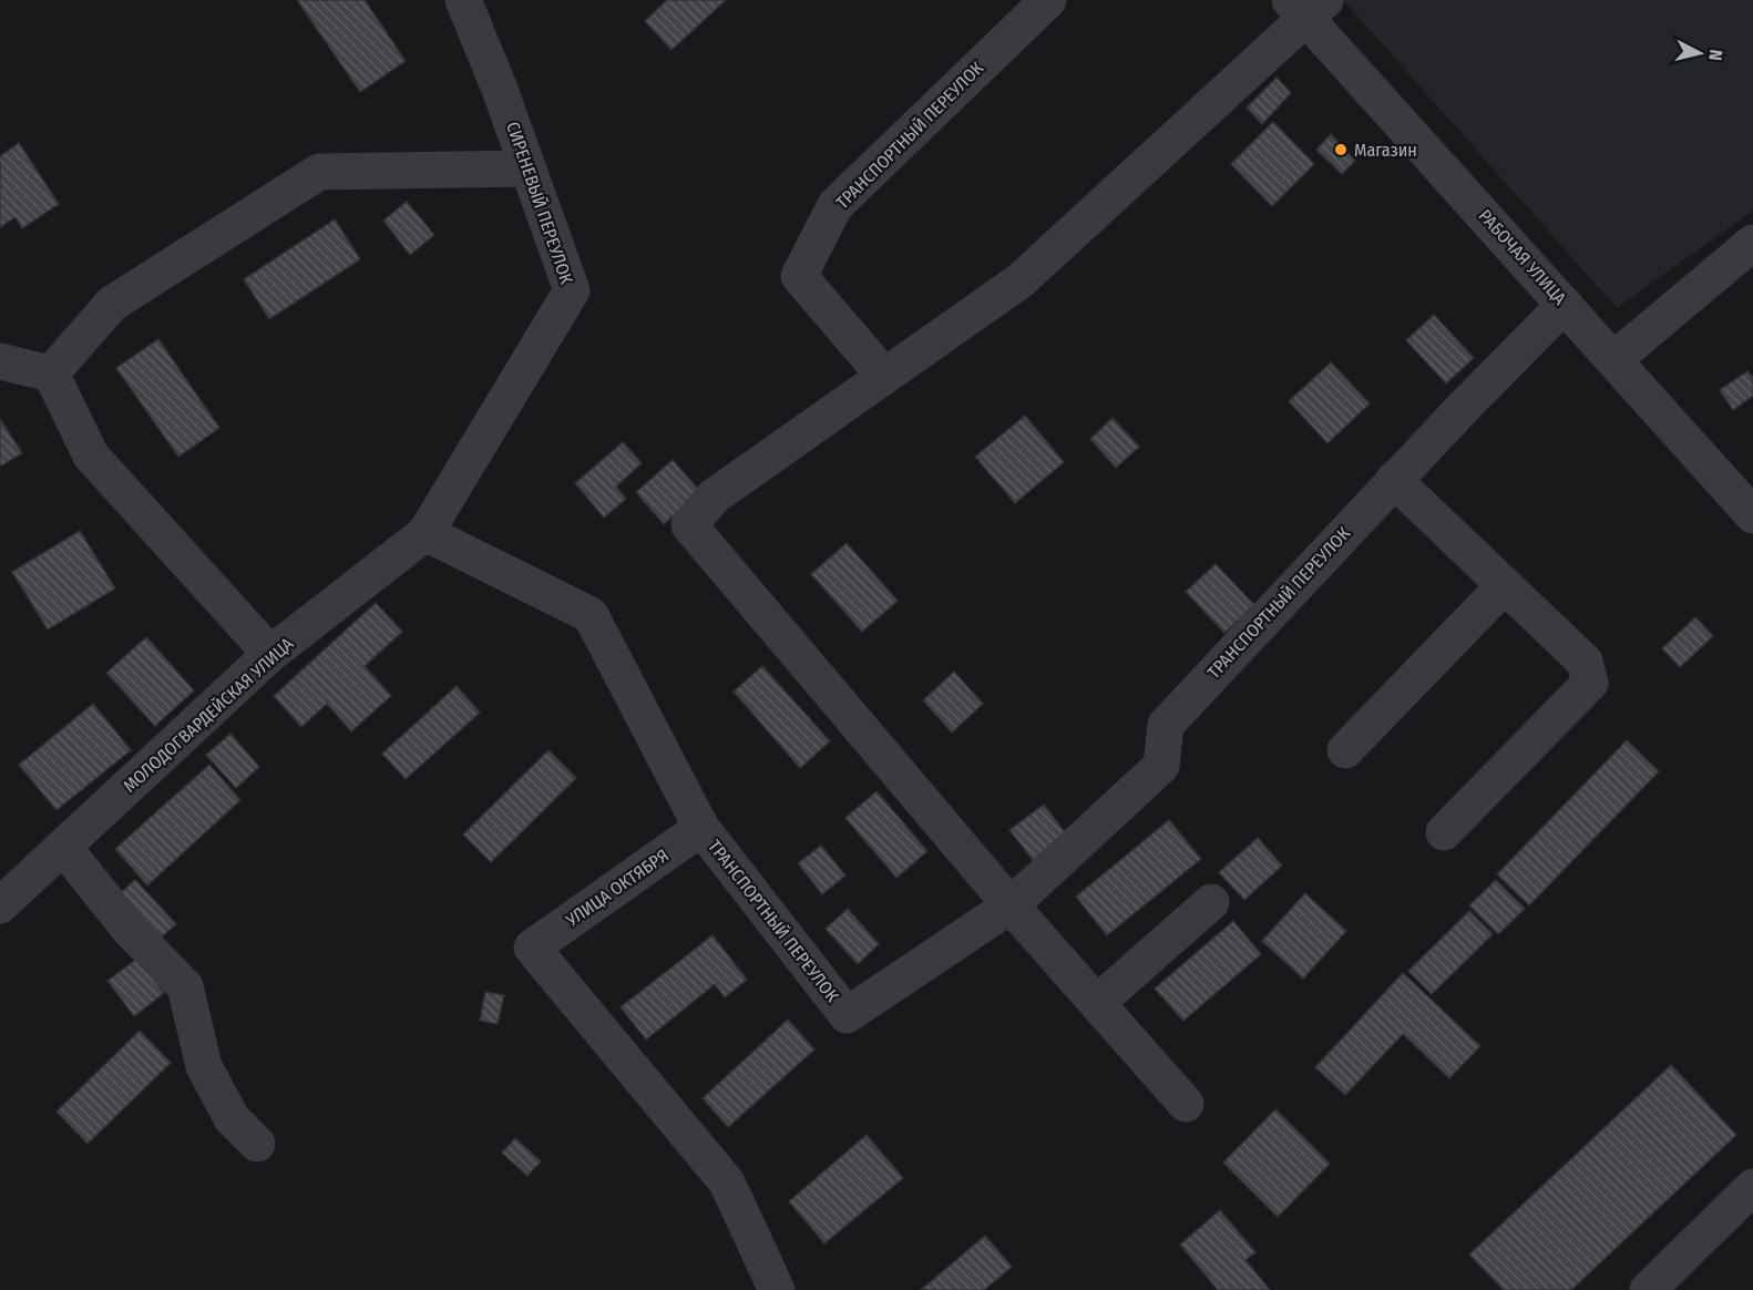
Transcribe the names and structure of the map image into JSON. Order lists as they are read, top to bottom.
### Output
{
  "streets": {
    "street": [
      "ТРАНСПОРТНЫЙ ПЕРЕУЛОК",
      "СИРЕНЕВЫЙ ПЕРЕУЛОК",
      "РАБОЧАЯ УЛИЦА",
      "МОЛОДОГВАРДЕЙСКАЯ УЛИЦА",
      "УЛИЦА ОКТЯБРЯ"
    ]
  },
  "crossings": [
    ["ТРАНСПОРТНЫЙ ПЕРЕУЛОК", "РАБОЧАЯ УЛИЦА"],
    ["ТРАНСПОРТНЫЙ ПЕРЕУЛОК", "УЛИЦА ОКТЯБРЯ"],
    ["СИРЕНЕВЫЙ ПЕРЕУЛОК", "МОЛОДОГВАРДЕЙСКАЯ УЛИЦА"]
  ],
  "places": ["Магазин"],
  "north": "right"
}
